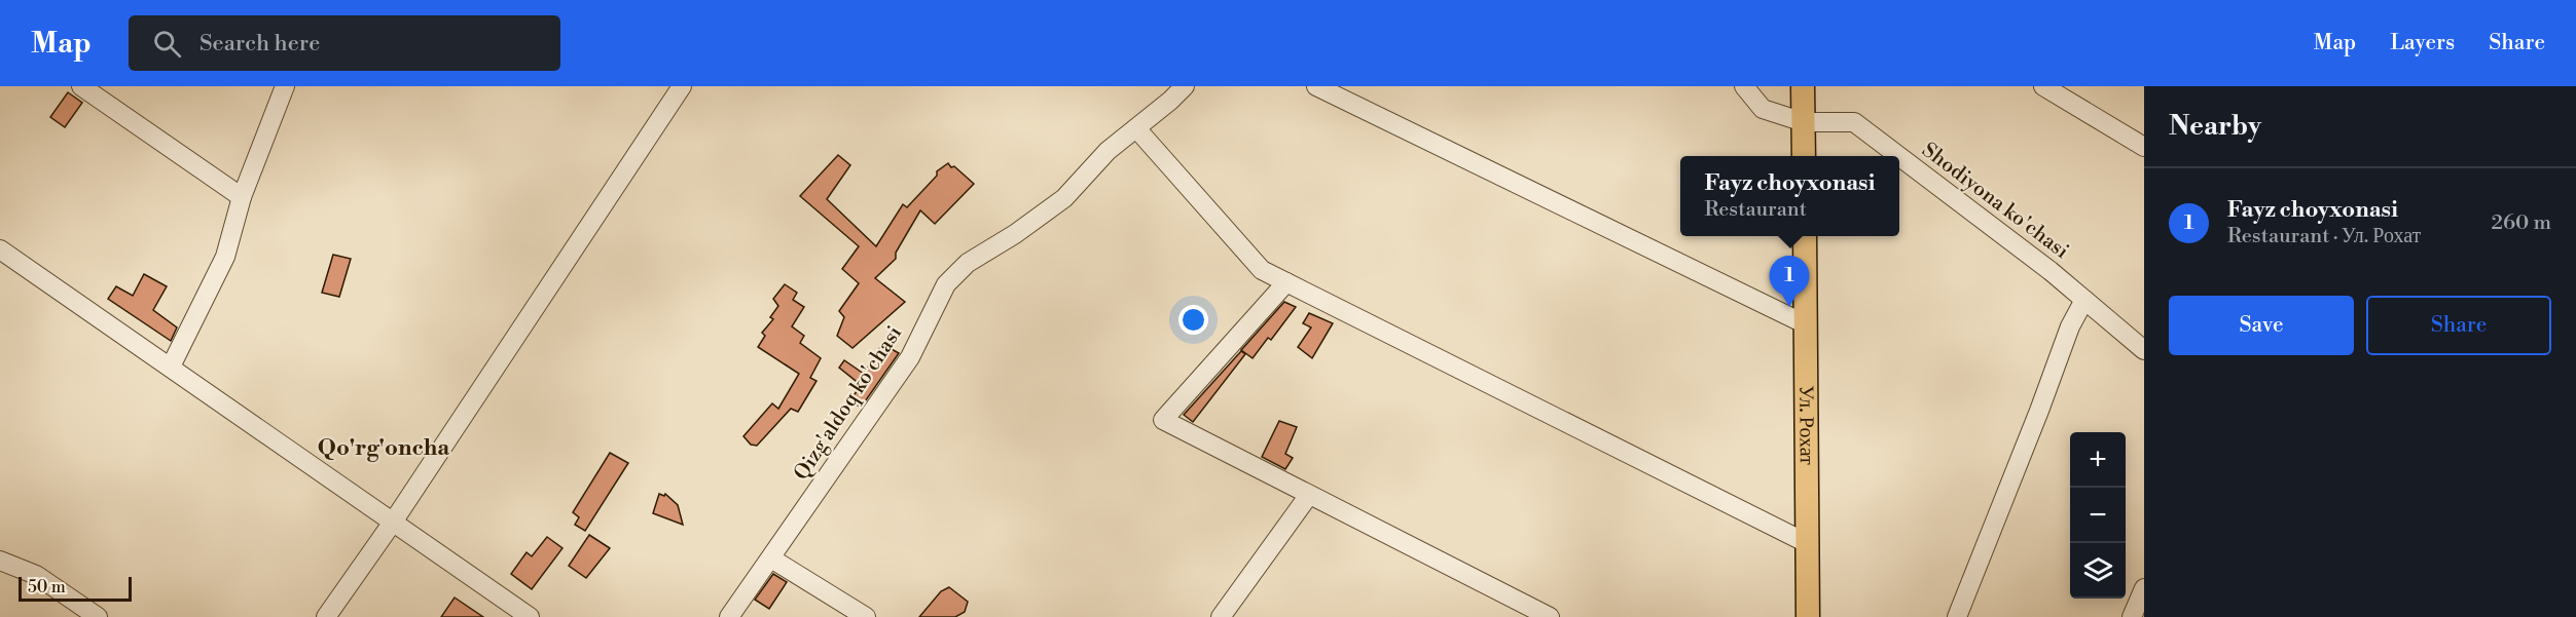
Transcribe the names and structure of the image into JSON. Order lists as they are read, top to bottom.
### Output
{
  "streets": {
    "main road": ["Ул. Рохат"],
    "street": ["Shodiyona ko'chasi", "Qizg'aldoq ko'chasi"]
  },
  "districts": ["Qo'rg'oncha"],
  "scale_bar": "50 m",
  "page": {
    "header": "Map",
    "search": "Search here",
    "nav": ["Map", "Layers", "Share"],
    "heading": "Nearby",
    "popup": ["Fayz choyxonasi", "Restaurant"],
    "list": [
      {
        "mark": "1",
        "name": "Fayz choyxonasi",
        "note": "Restaurant · Ул. Рохат",
        "value": "260 m"
      }
    ],
    "pins": "1",
    "buttons": ["Save", "Share"],
    "map_buttons": ["+", "−"],
    "scale": "50 m"
  }
}
